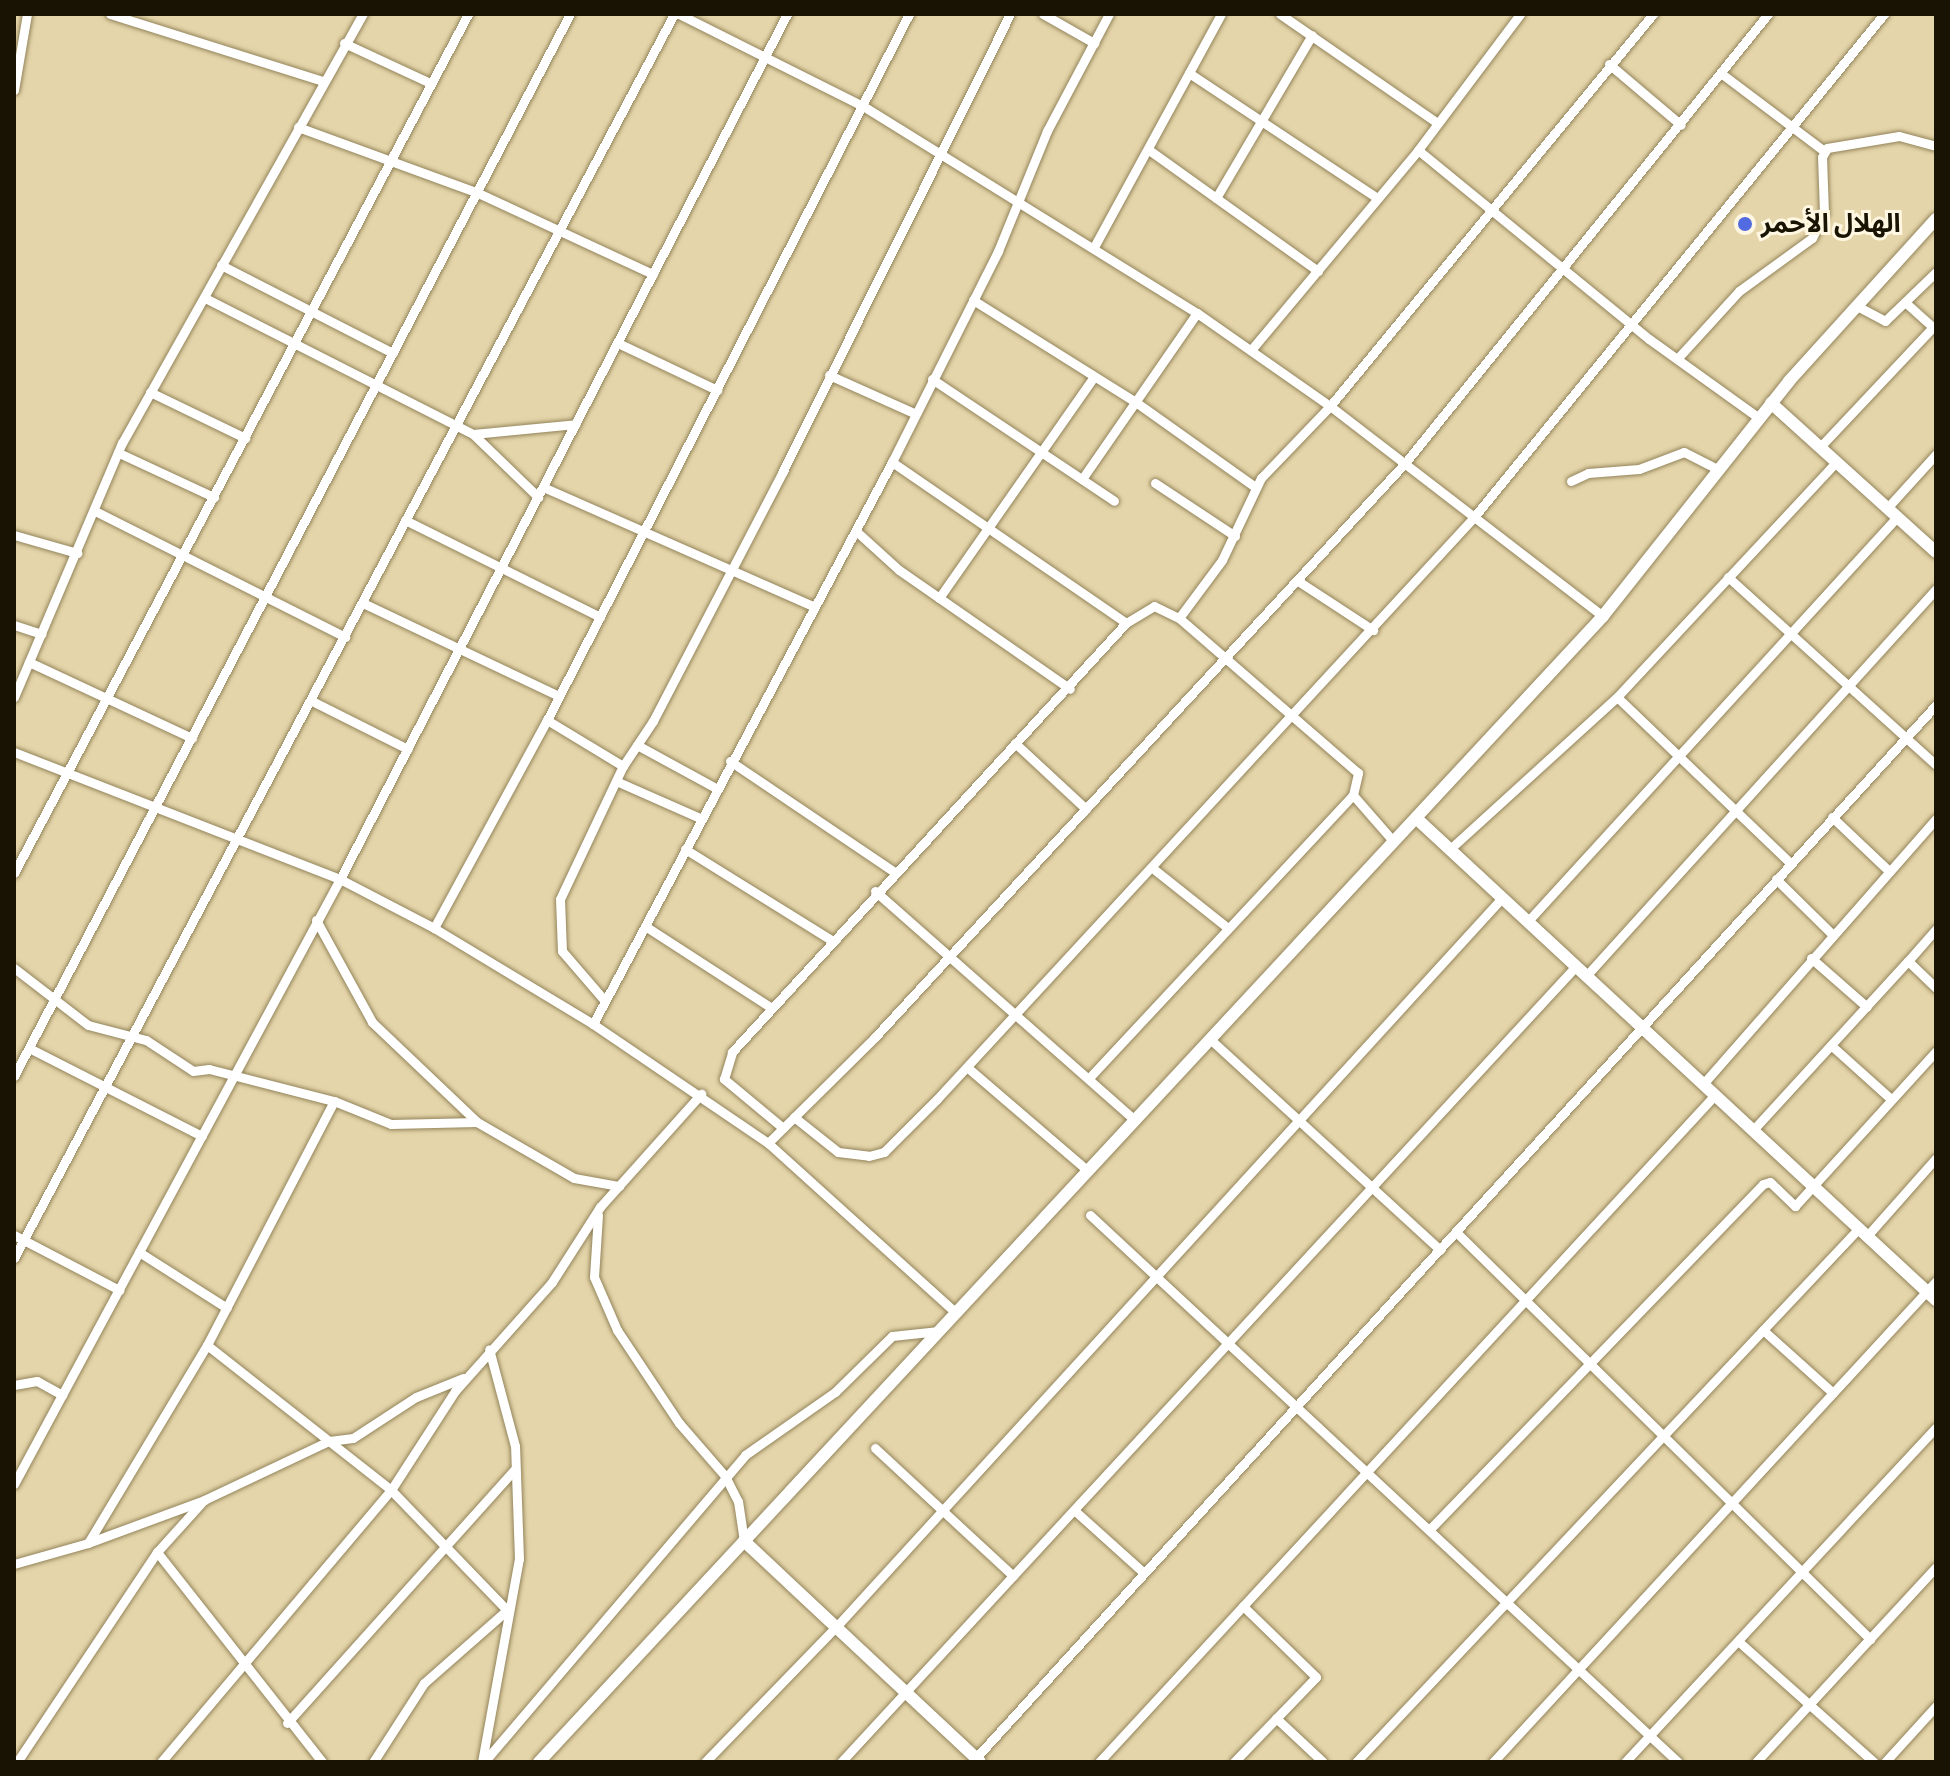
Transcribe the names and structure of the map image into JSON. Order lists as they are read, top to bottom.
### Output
{
  "places": ["الهلال الأحمر"]
}
